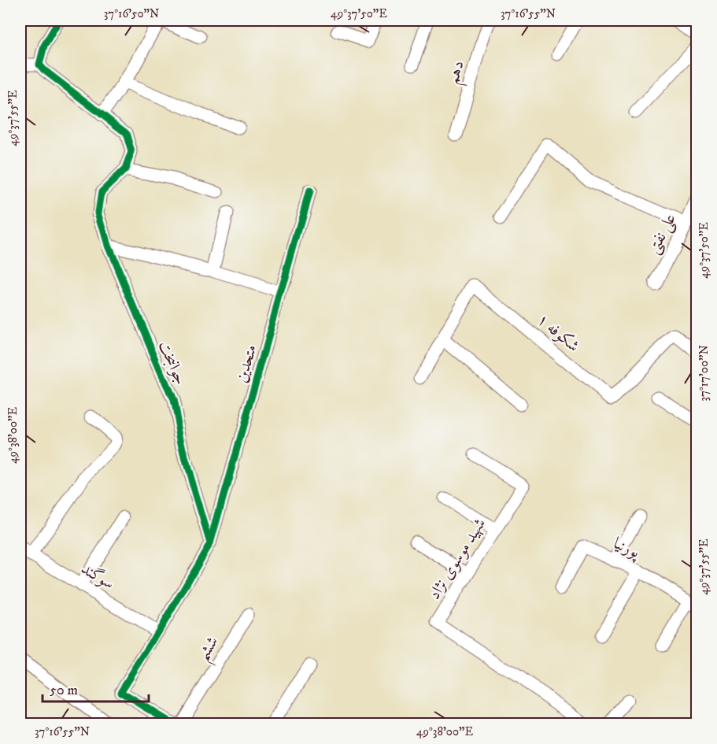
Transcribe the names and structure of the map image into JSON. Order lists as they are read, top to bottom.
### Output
{
  "streets": {
    "street": [
      "دهم",
      "علی نفتی",
      "شکوفه ۱",
      "جوانبخت",
      "متحدین",
      "پورنیا",
      "شهید موسوی نژاد",
      "سوگند",
      "ششم"
    ]
  },
  "crossings": [
    ["جوانبخت", "متحدین"]
  ],
  "scale_bar": "50 m",
  "coordinates": [
    "37°16'50\"N",
    "49°37'50\"E",
    "37°16'55\"N",
    "49°37'55\"E",
    "37°17'00\"N",
    "49°38'00\"E"
  ]
}
